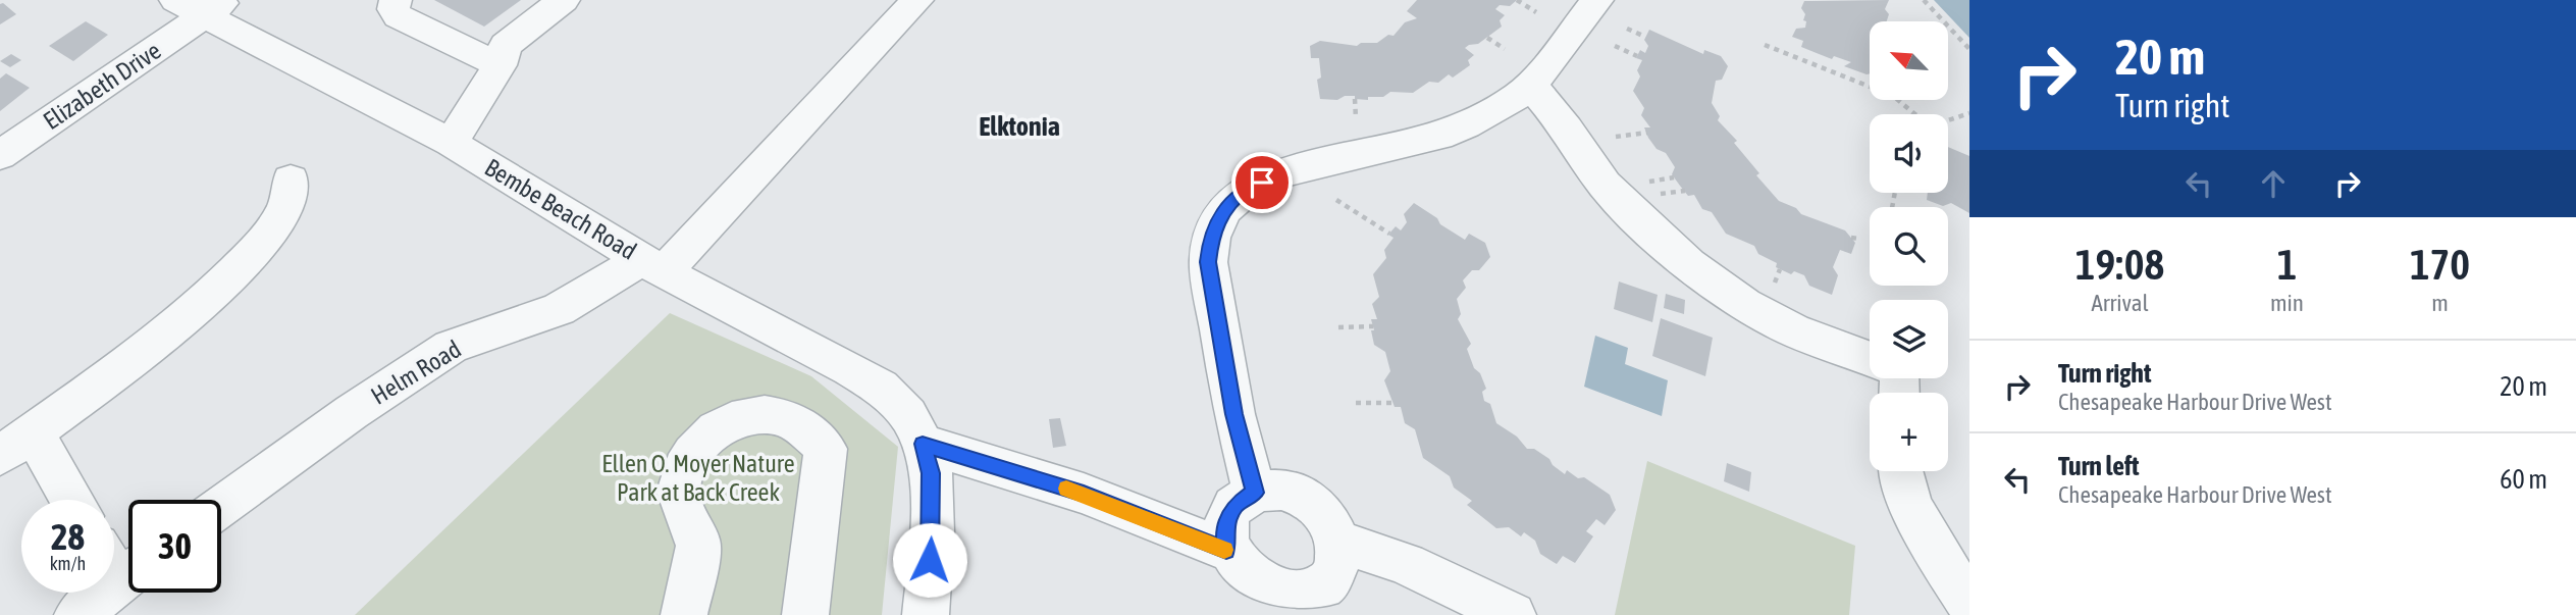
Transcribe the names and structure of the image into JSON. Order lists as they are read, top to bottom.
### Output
{
  "streets": {
    "street": ["Elizabeth Drive", "Bembe Beach Road", "Helm Road"]
  },
  "crossings": [
    ["Elizabeth Drive", "Bembe Beach Road"],
    ["Bembe Beach Road", "Helm Road"]
  ],
  "districts": ["Elktonia"],
  "parks": ["Ellen O. Moyer Nature Park at Back Creek"],
  "north": "top left",
  "page": {
    "turn": ["20 m", "Turn right"],
    "map_buttons": "+",
    "eta": [
      "19:08",
      "Arrival",
      "1",
      "min",
      "170",
      "m"
    ],
    "list": [
      {
        "name": "Turn right",
        "note": "Chesapeake Harbour Drive West",
        "value": "20 m"
      },
      {
        "name": "Turn left",
        "note": "Chesapeake Harbour Drive West",
        "value": "60 m"
      }
    ],
    "speed": "28 km/h",
    "limit": "30"
  }
}
